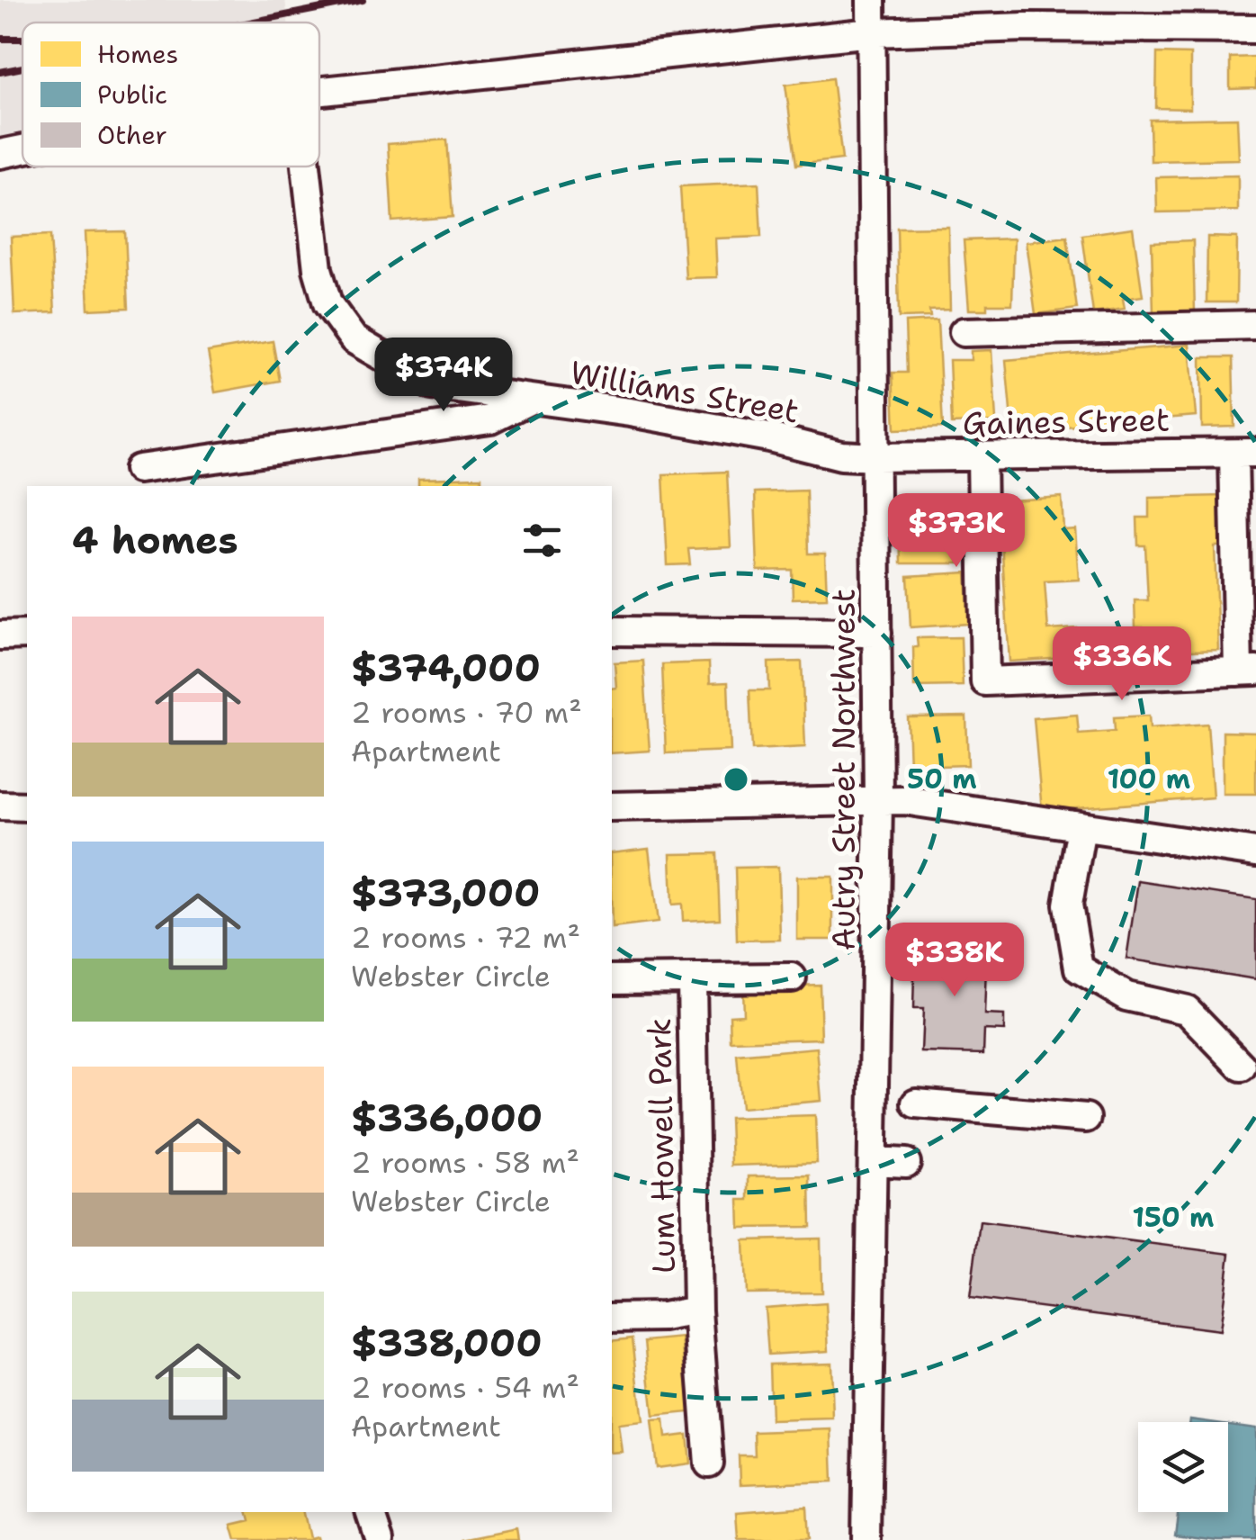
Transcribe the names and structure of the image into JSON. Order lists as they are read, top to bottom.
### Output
{
  "streets": {
    "street": [
      "Williams Street",
      "Gaines Street",
      "Autry Street Northwest",
      "Lum Howell Park"
    ]
  },
  "crossings": [
    ["Williams Street", "Gaines Street"],
    ["Williams Street", "Autry Street Northwest"],
    ["Gaines Street", "Autry Street Northwest"]
  ],
  "legend": ["Homes", "Public", "Other"],
  "page": {
    "price": [
      "$374K",
      "$373K",
      "$336K",
      "$338K"
    ],
    "heading": "4 homes",
    "list": [
      {
        "name": "$374,000",
        "note": "2 rooms · 70 m² · Apartment"
      },
      {
        "name": "$373,000",
        "note": "2 rooms · 72 m² · Webster Circle"
      },
      {
        "name": "$336,000",
        "note": "2 rooms · 58 m² · Webster Circle"
      },
      {
        "name": "$338,000",
        "note": "2 rooms · 54 m² · Apartment"
      }
    ]
  },
  "rings": ["50 m", "100 m", "150 m"]
}
